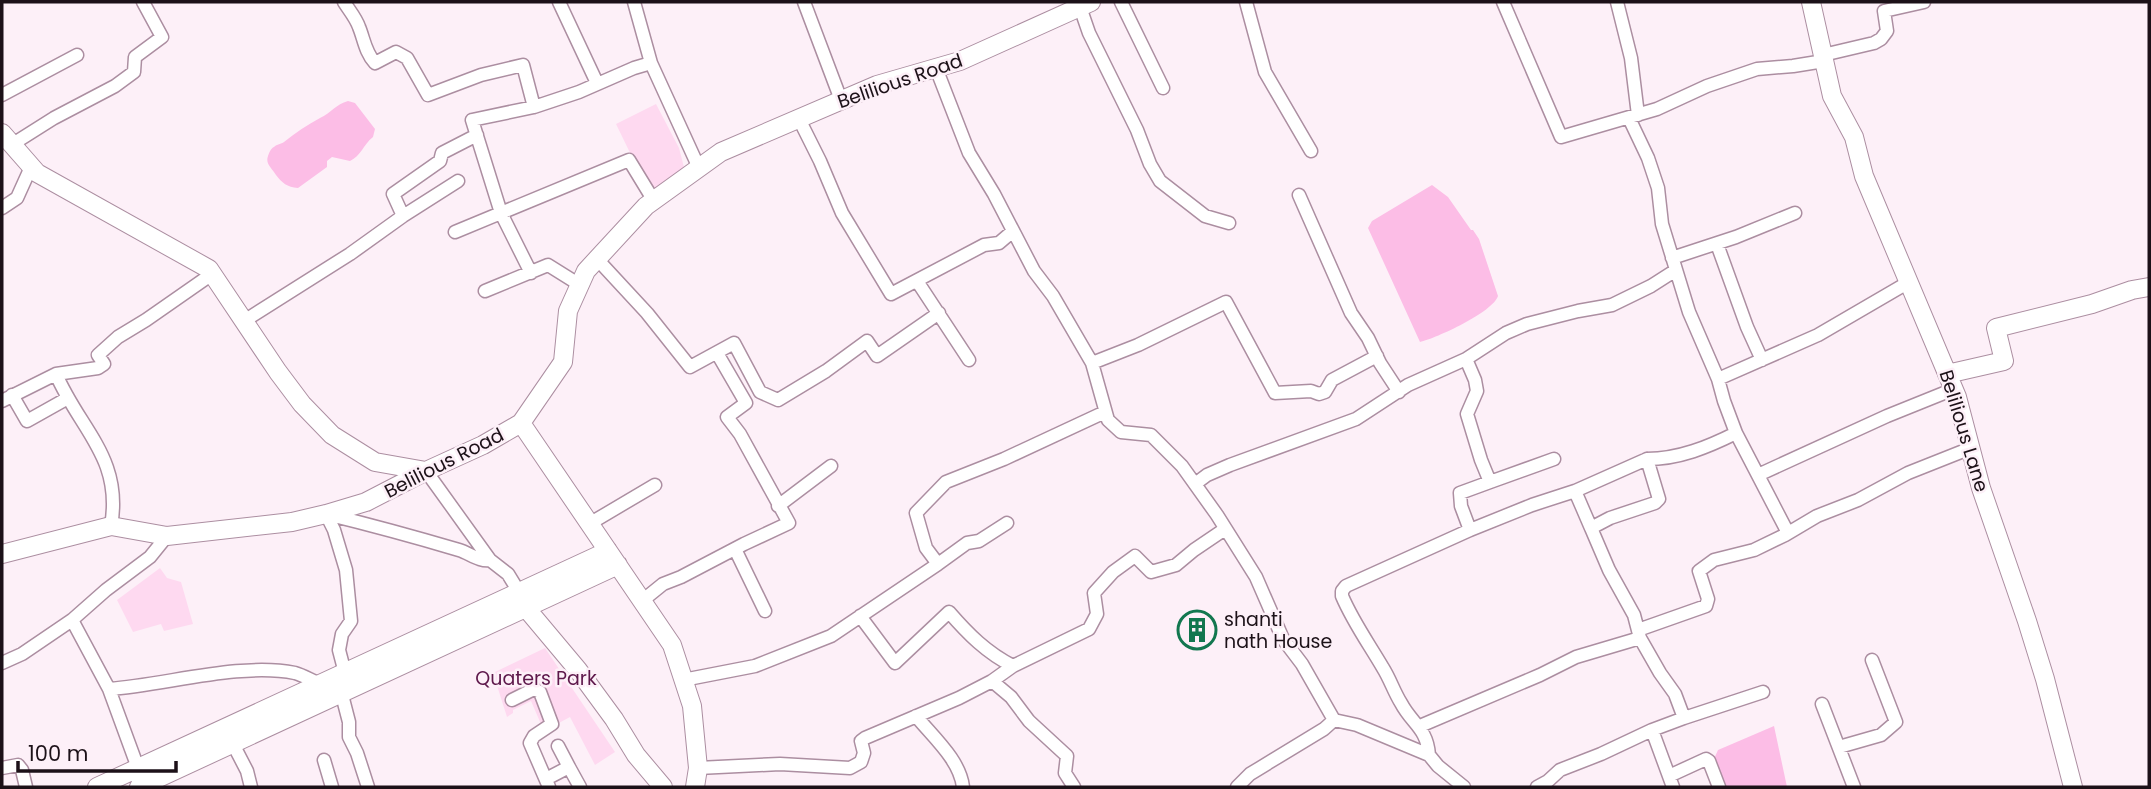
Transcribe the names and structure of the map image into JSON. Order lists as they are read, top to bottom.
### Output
{
  "streets": {
    "street": ["Belilious Road", "Belilious Lane"]
  },
  "parks": ["Quaters Park"],
  "places": {
    "building": ["shanti nath House"]
  },
  "scale_bar": "100 m"
}
